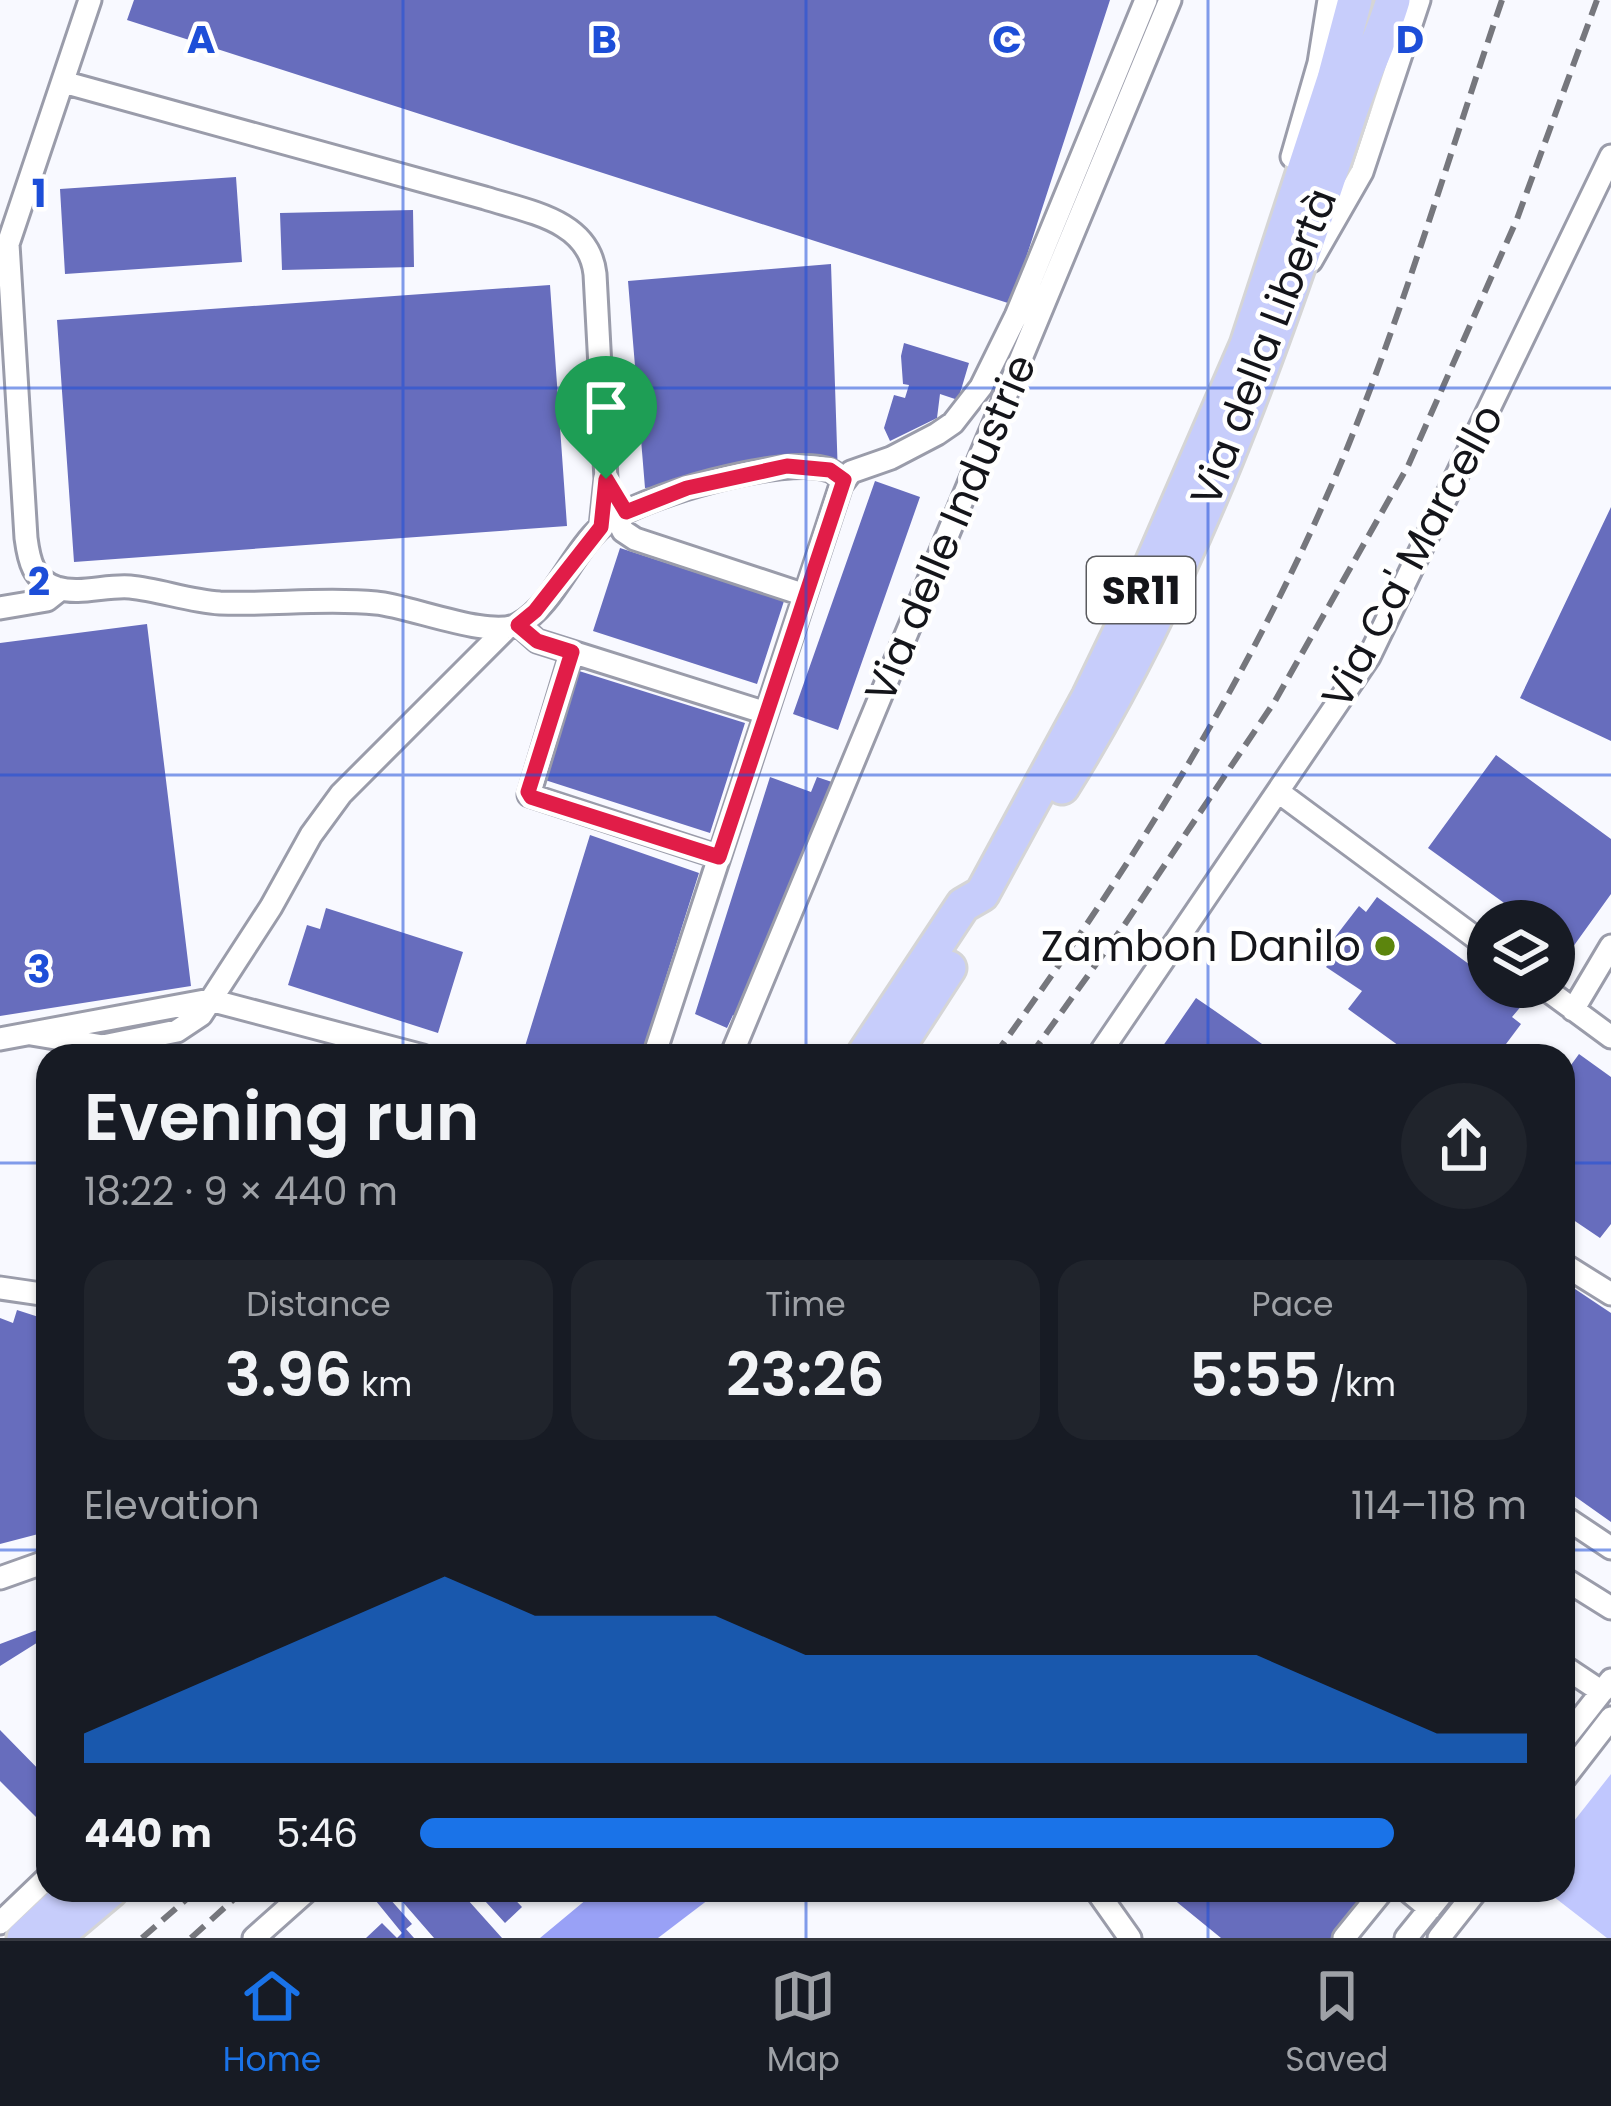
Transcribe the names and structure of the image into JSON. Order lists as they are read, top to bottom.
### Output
{
  "streets": {
    "highway": ["Via della Libertà", "SR11"],
    "street": ["Via delle Industrie", "Via Ca' Marcello"]
  },
  "places": ["Zambon Danilo"],
  "page": {
    "heading": ["Evening run", "18:22 · 9 × 440 m"],
    "stats": [
      ["Distance", "3.96 km"],
      ["Time", "23:26"],
      ["Pace", "5:55 /km"]
    ],
    "chart": ["Elevation", "114–118 m"],
    "list": [
      {
        "name": "440 m",
        "note": "5:46"
      }
    ],
    "tabs": ["Home", "Map", "Saved"]
  },
  "grid": {
    "columns": [
      "A",
      "B",
      "C",
      "D"
    ],
    "rows": ["1", "2", "3"]
  }
}
